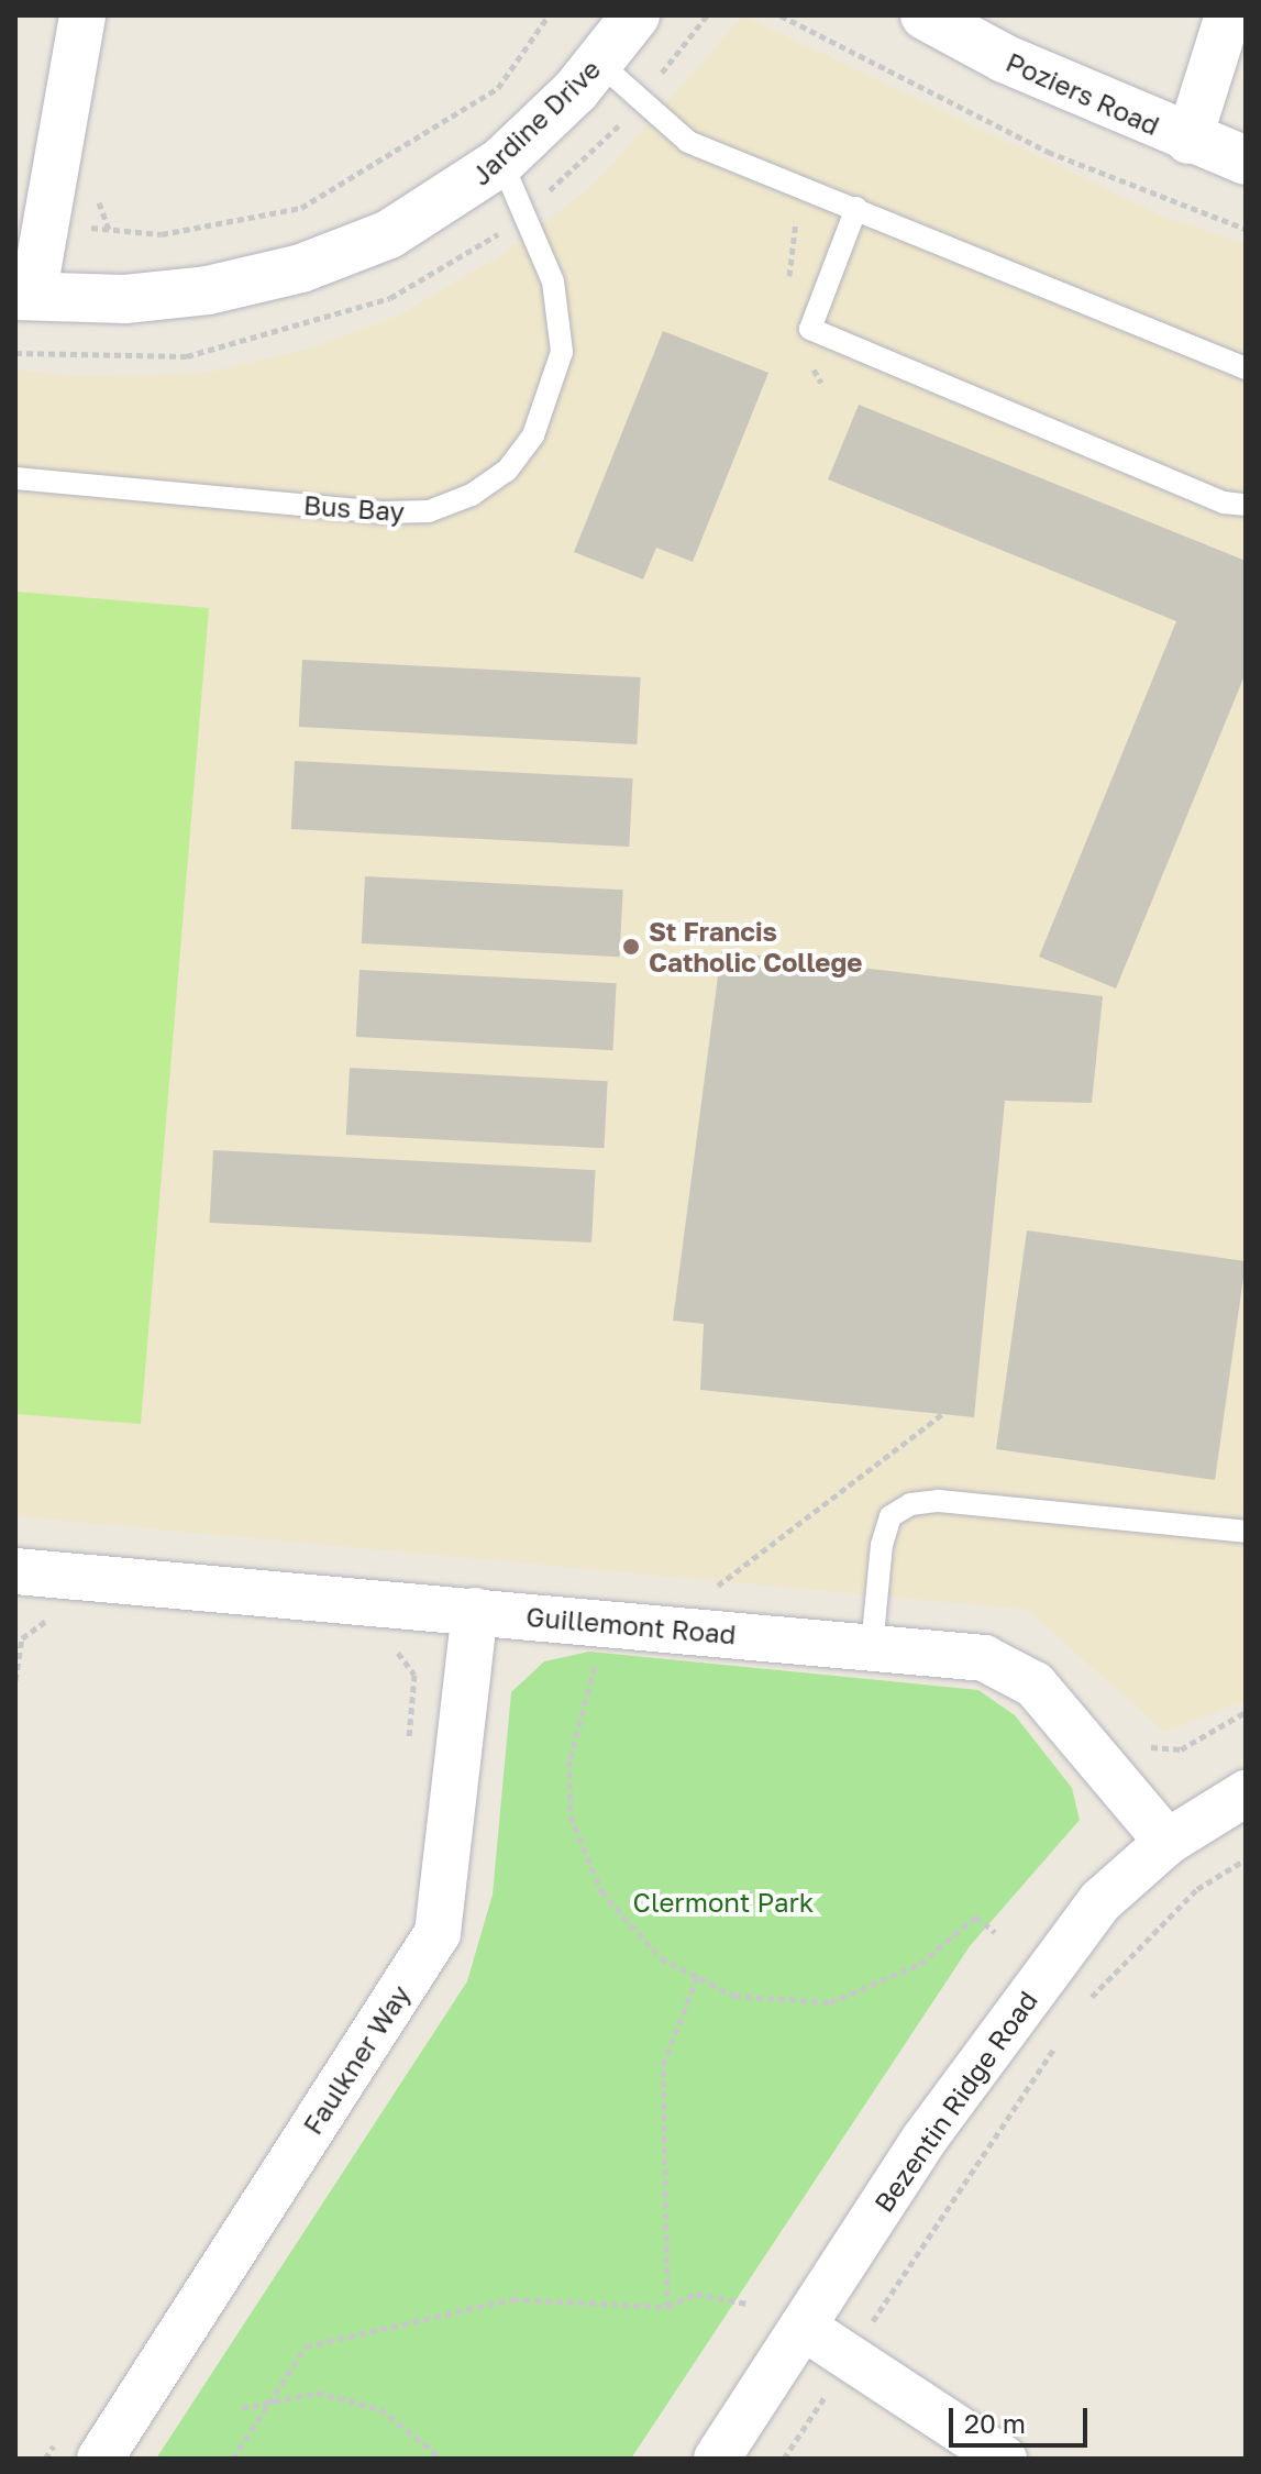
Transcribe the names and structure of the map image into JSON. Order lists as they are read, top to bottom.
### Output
{
  "streets": {
    "street": [
      "Poziers Road",
      "Jardine Drive",
      "Guillemont Road",
      "Faulkner Way",
      "Bezentin Ridge Road"
    ],
    "lane": ["Bus Bay"]
  },
  "crossings": [
    ["Jardine Drive", "Bus Bay"],
    ["Guillemont Road", "Faulkner Way"],
    ["Guillemont Road", "Bezentin Ridge Road"]
  ],
  "parks": ["Clermont Park"],
  "places": ["St Francis Catholic College"],
  "scale_bar": "20 m"
}
